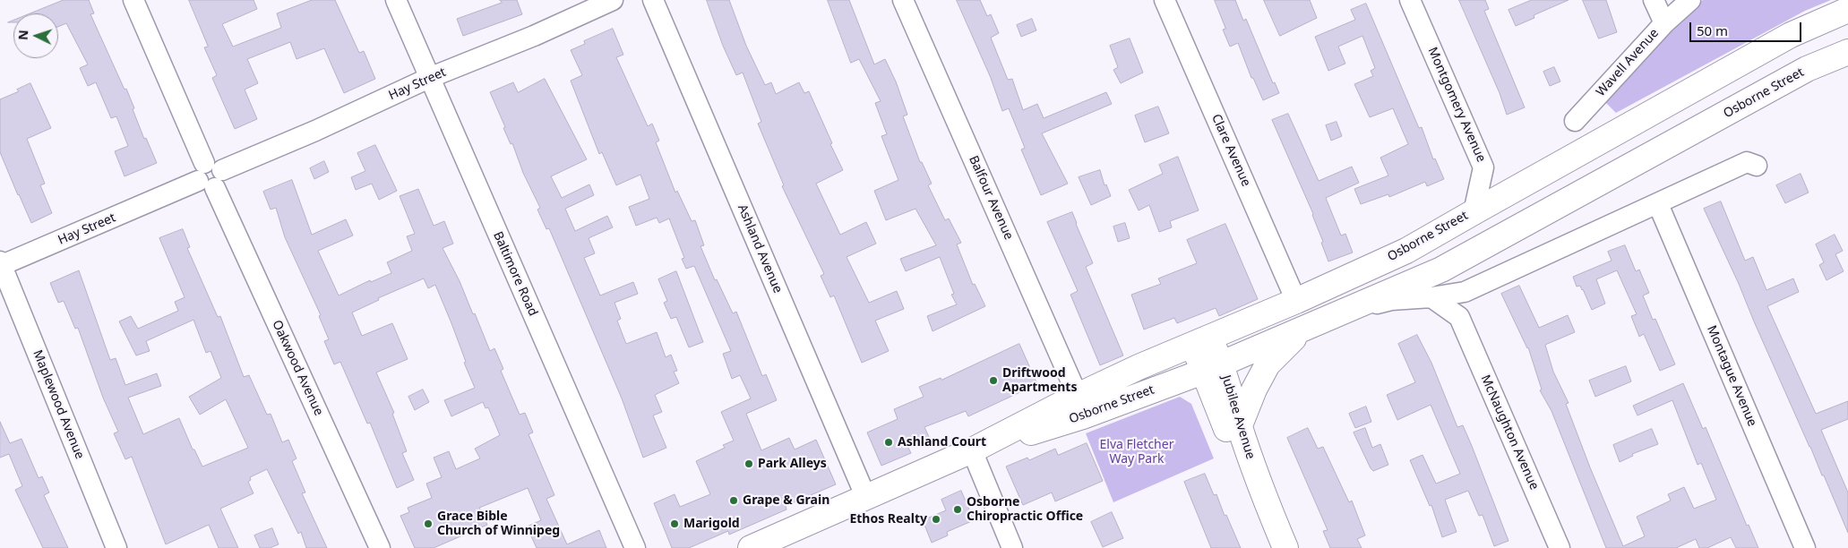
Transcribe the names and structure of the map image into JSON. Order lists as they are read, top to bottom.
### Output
{
  "streets": {
    "main road": ["Osborne Street", "Jubilee Avenue"],
    "street": [
      "Wavell Avenue",
      "Hay Street",
      "Montgomery Avenue",
      "Clare Avenue",
      "Balfour Avenue",
      "Ashland Avenue",
      "Baltimore Road",
      "Oakwood Avenue",
      "Montague Avenue",
      "Maplewood Avenue",
      "McNaughton Avenue"
    ]
  },
  "crossings": [
    ["Hay Street", "Baltimore Road"],
    ["Hay Street", "Oakwood Avenue"],
    ["Hay Street", "Maplewood Avenue"],
    ["Osborne Street", "Montgomery Avenue"],
    ["Osborne Street", "Clare Avenue"],
    ["Osborne Street", "Balfour Avenue"],
    ["Osborne Street", "Ashland Avenue"],
    ["Osborne Street", "Montague Avenue"],
    ["Osborne Street", "Jubilee Avenue"]
  ],
  "parks": ["Elva Fletcher Way Park"],
  "places": [
    "Driftwood Apartments",
    "Ashland Court",
    "Park Alleys",
    "Grape & Grain",
    "Osborne Chiropractic Office",
    "Ethos Realty",
    "Grace Bible Church of Winnipeg",
    "Marigold"
  ],
  "scale_bar": "50 m",
  "north": "left"
}
